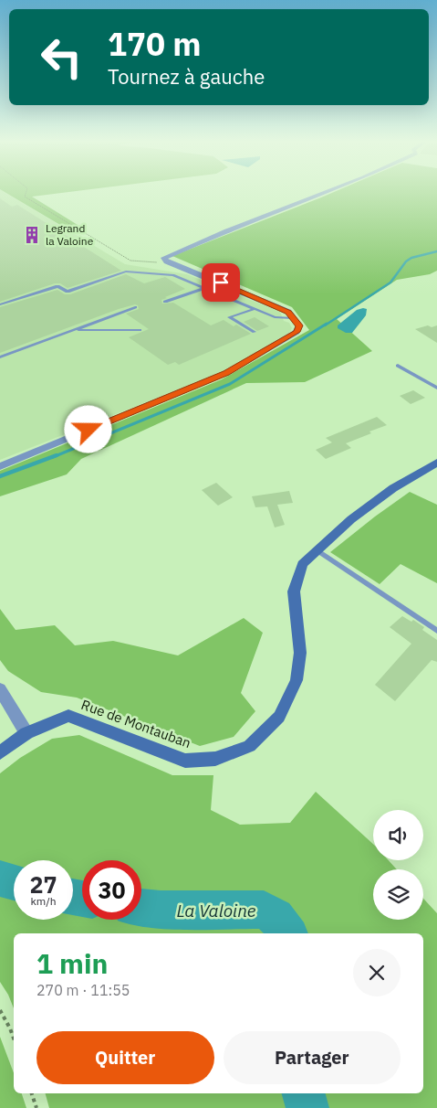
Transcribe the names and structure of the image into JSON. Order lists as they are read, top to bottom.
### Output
{
  "streets": {
    "street": ["Rue de Montauban"]
  },
  "water": ["La Valoine"],
  "places": {
    "building": ["Legrand la Valoine"]
  },
  "page": {
    "turn": ["170 m", "Tournez à gauche"],
    "speed": "27 km/h",
    "limit": "30",
    "heading": ["1 min", "270 m · 11:55"],
    "buttons": ["Quitter", "Partager"]
  }
}
